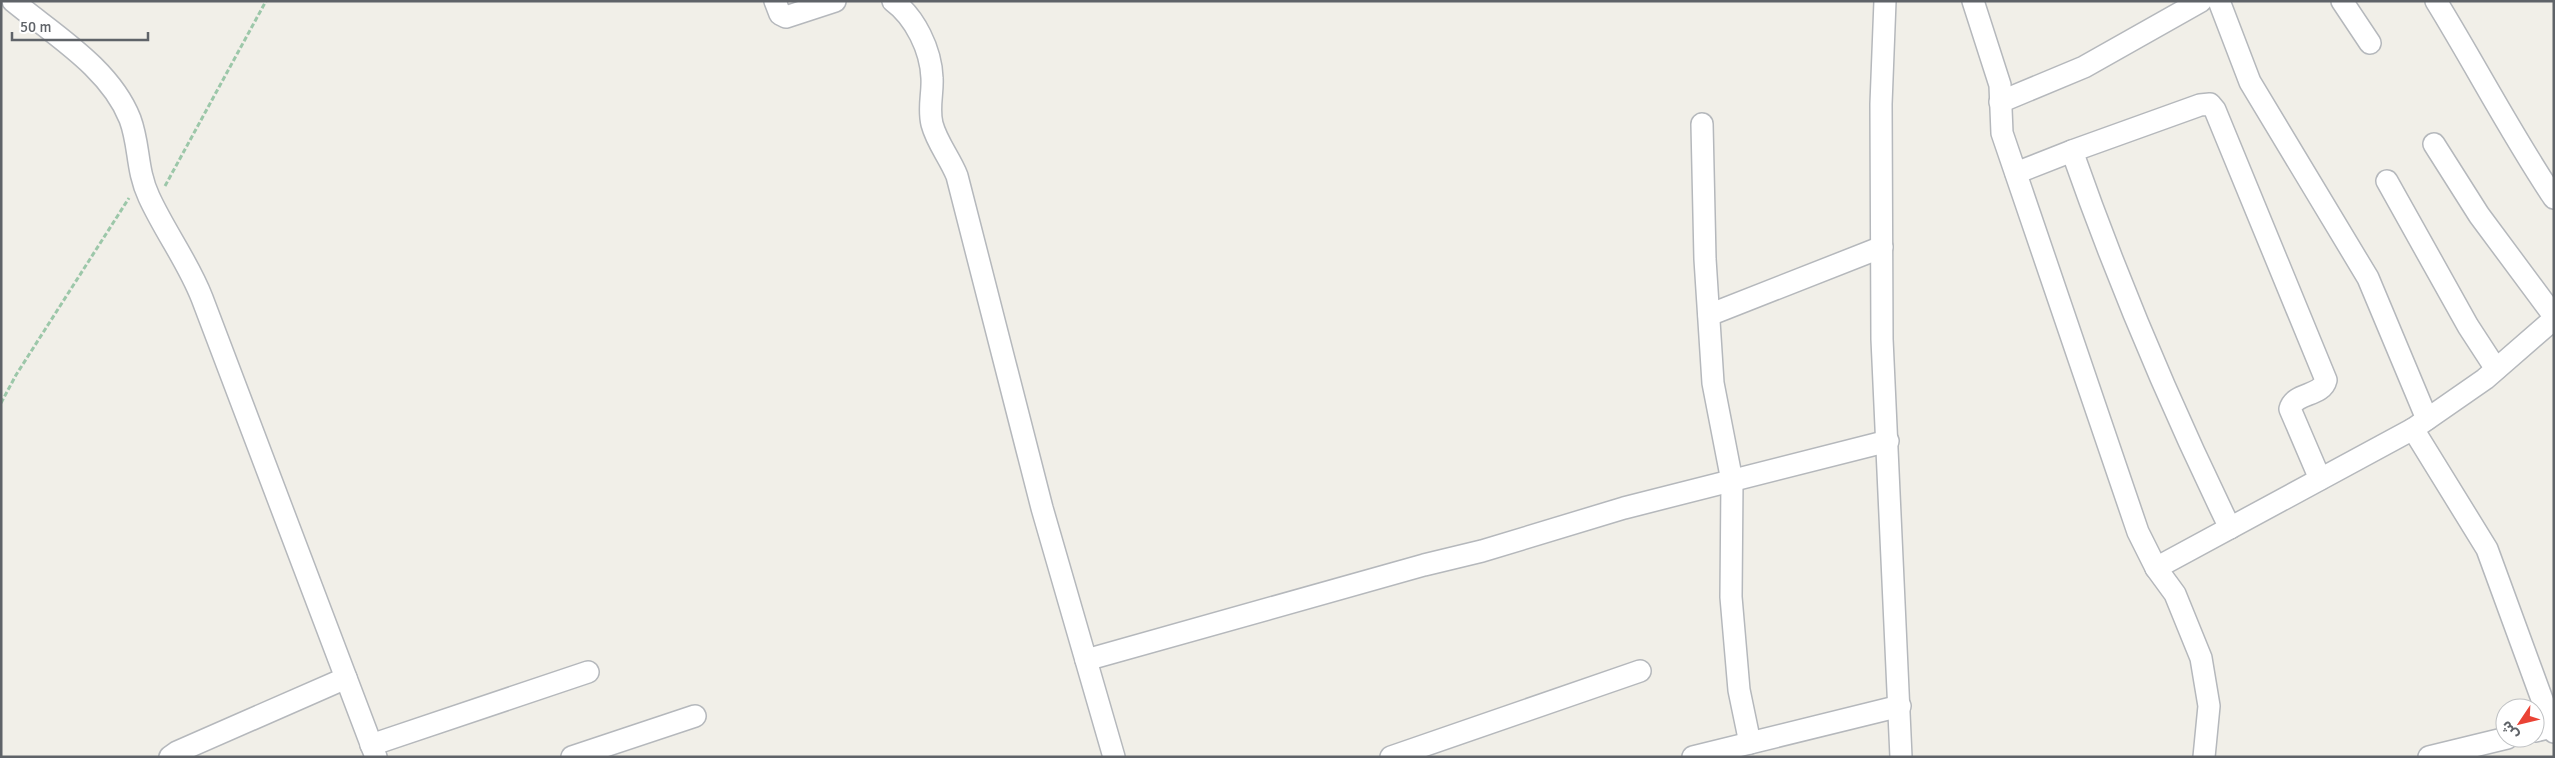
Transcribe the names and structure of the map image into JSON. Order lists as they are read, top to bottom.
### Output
{
  "scale_bar": "50 m",
  "north": "bottom left"
}
